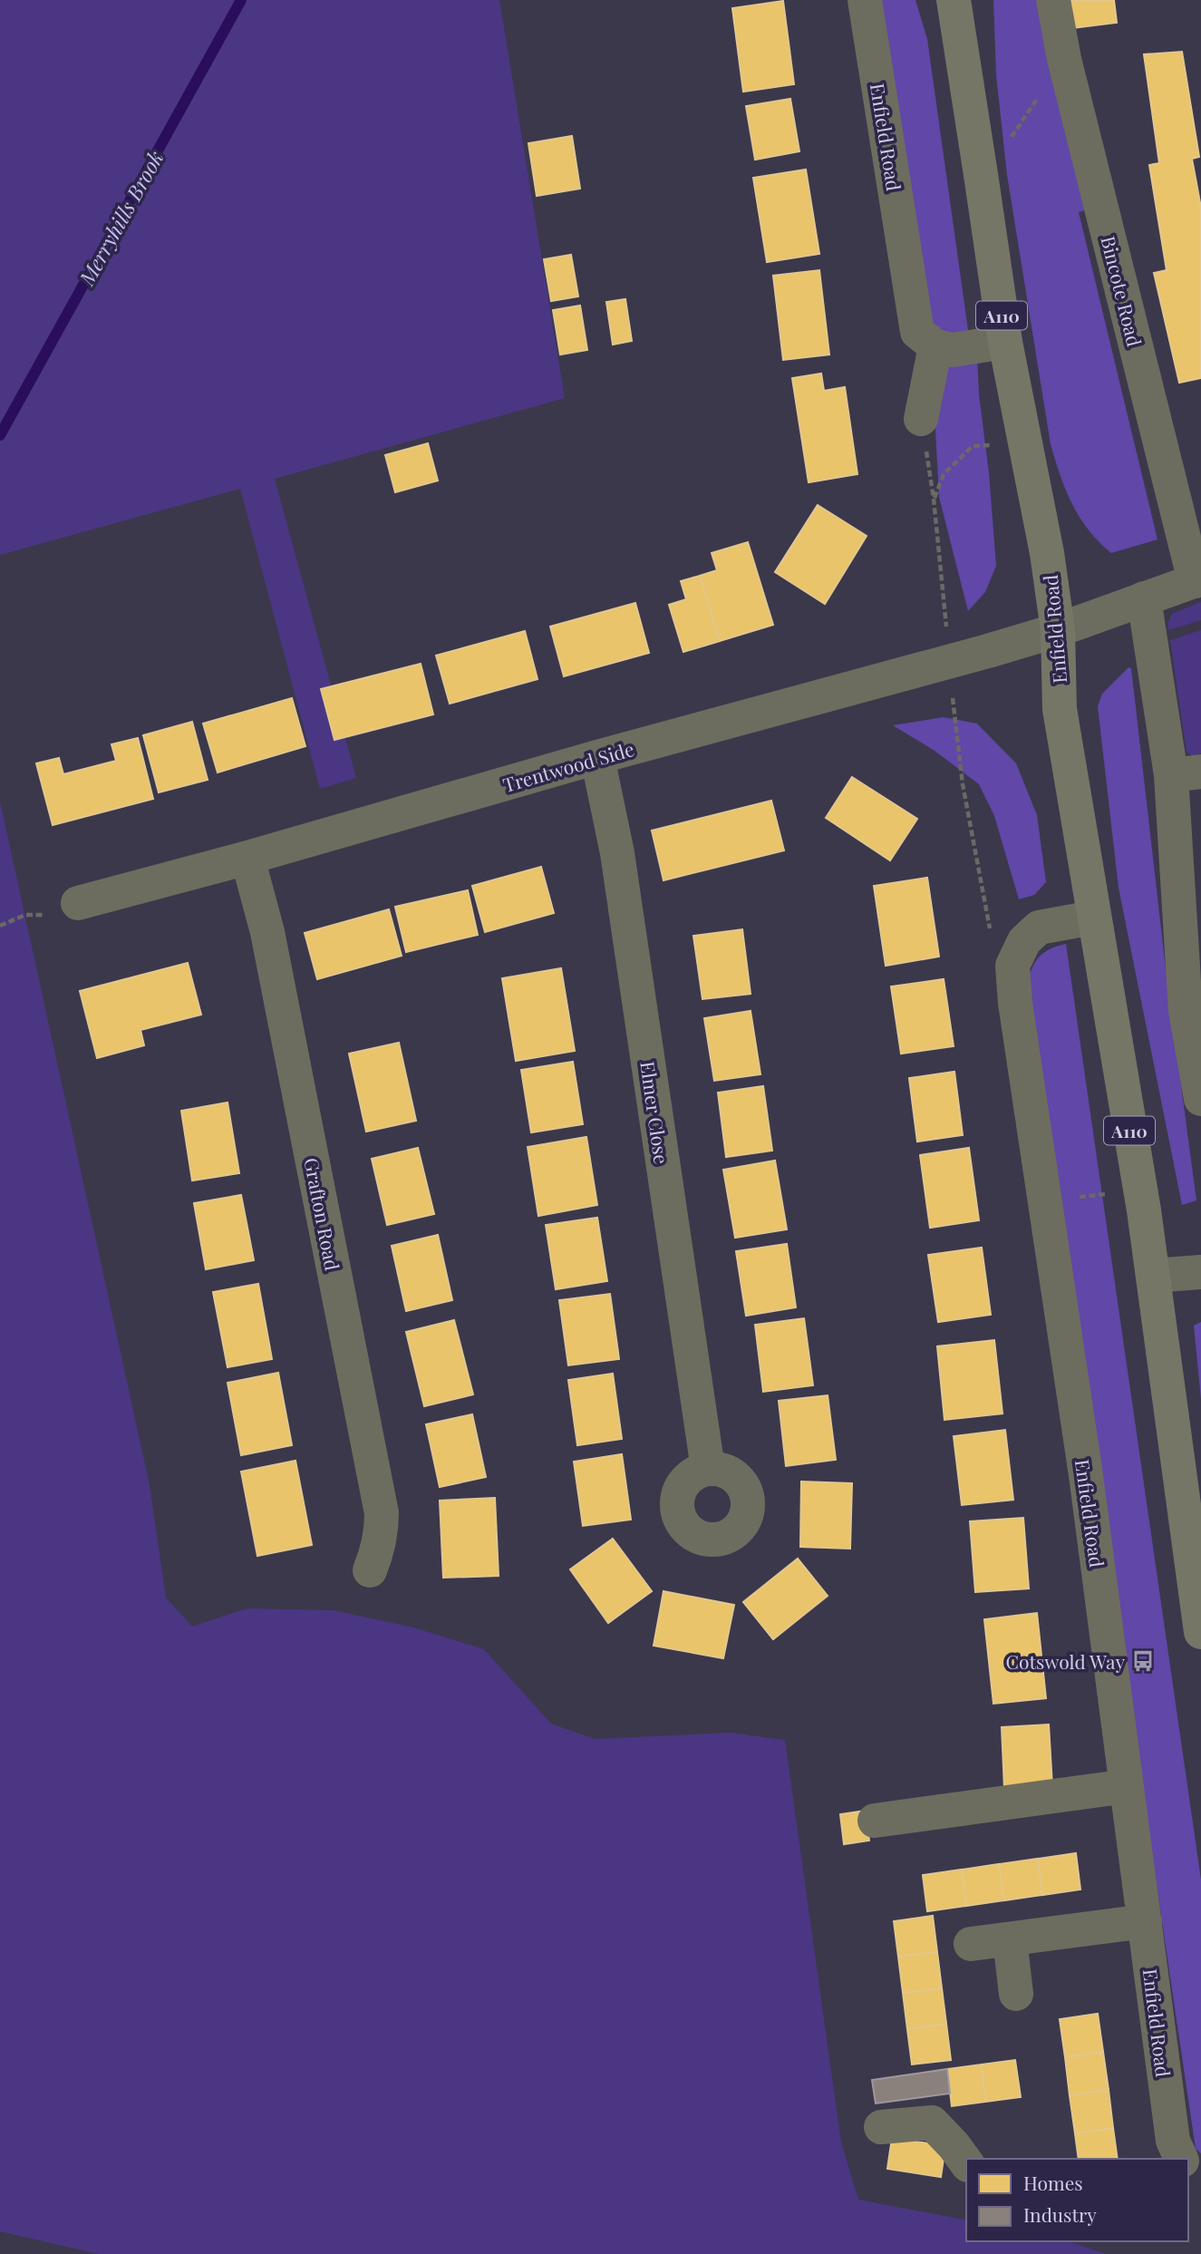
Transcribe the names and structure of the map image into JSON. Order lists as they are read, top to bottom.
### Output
{
  "streets": {
    "main road": ["Enfield Road", "A110"],
    "street": [
      "Bincote Road",
      "Trentwood Side",
      "Elmer Close",
      "Grafton Road"
    ]
  },
  "crossings": [
    ["Enfield Road", "Bincote Road"],
    ["Enfield Road", "Trentwood Side"],
    ["Bincote Road", "Trentwood Side"],
    ["Trentwood Side", "Elmer Close"],
    ["Trentwood Side", "Grafton Road"]
  ],
  "water": ["Merryhills Brook"],
  "places": {
    "bus stop": ["Cotswold Way"]
  },
  "legend": ["Homes", "Industry"]
}
